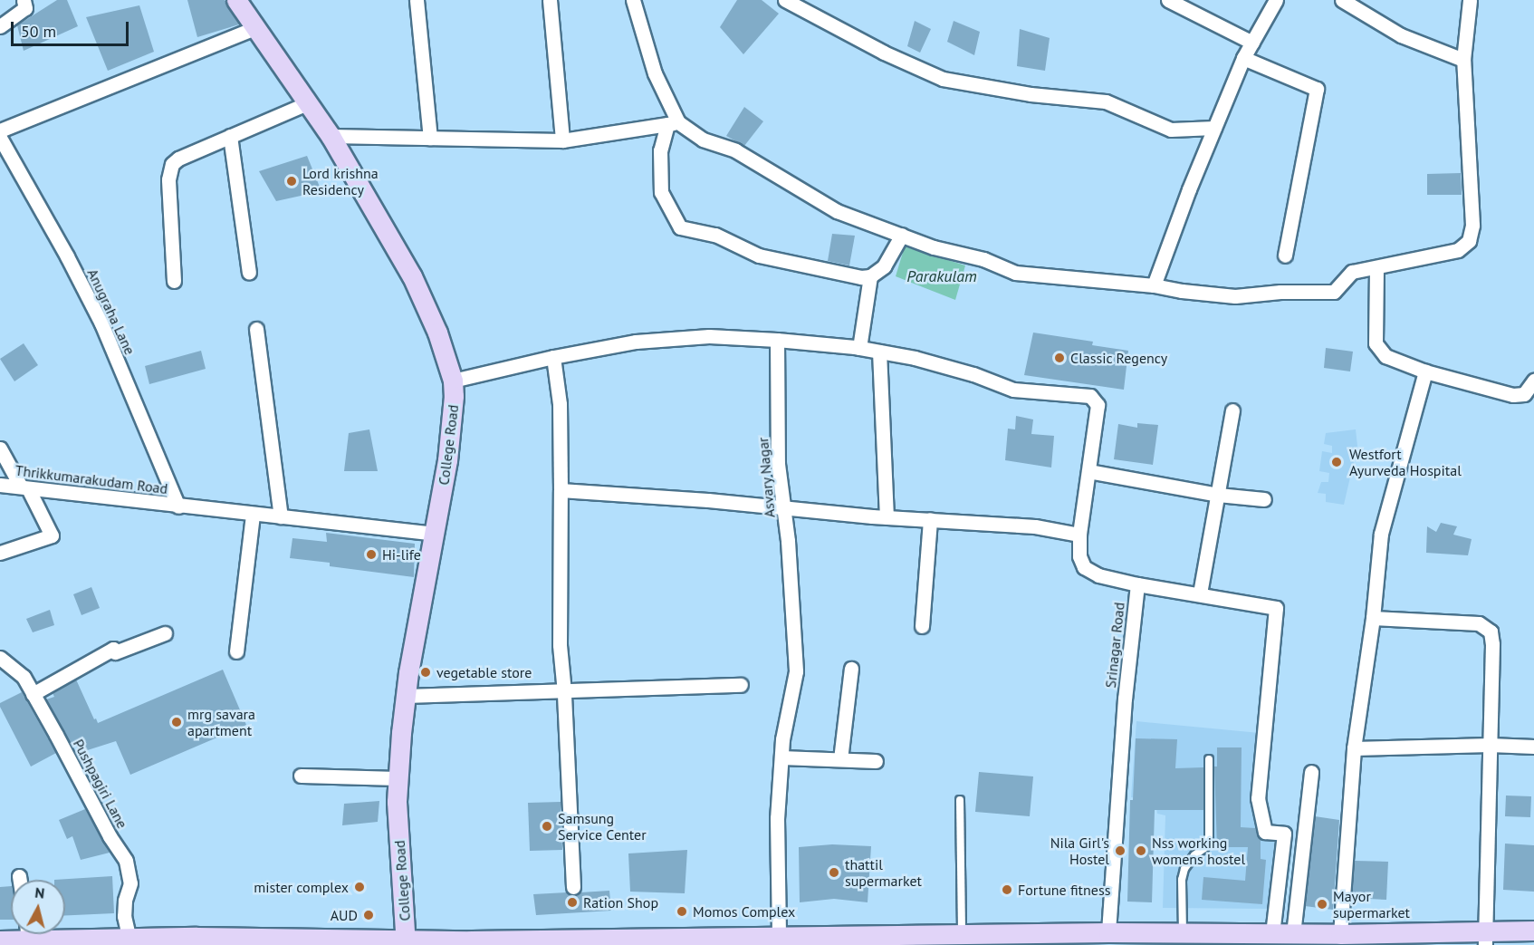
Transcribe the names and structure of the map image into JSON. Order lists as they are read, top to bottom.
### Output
{
  "streets": {
    "main road": ["College Road"],
    "street": [
      "Anugraha Lane",
      "Asvary Nagar",
      "Thrikkumarakudam Road",
      "Srinagar Road",
      "Pushpagiri Lane"
    ]
  },
  "crossings": [
    ["Anugraha Lane", "Thrikkumarakudam Road"],
    ["College Road", "Thrikkumarakudam Road"]
  ],
  "water": ["Parakulam"],
  "places": [
    "Lord krishna Residency",
    "Classic Regency",
    "Westfort Ayurveda Hospital",
    "Hi-life",
    "vegetable store",
    "mrg savara apartment",
    "Samsung Service Center",
    "Nila Girl's Hostel",
    "Nss working womens hostel",
    "thattil supermarket",
    "mister complex",
    "Fortune fitness",
    "Ration Shop",
    "Mayor supermarket",
    "Momos Complex",
    "AUD"
  ],
  "scale_bar": "50 m",
  "north": "top"
}
